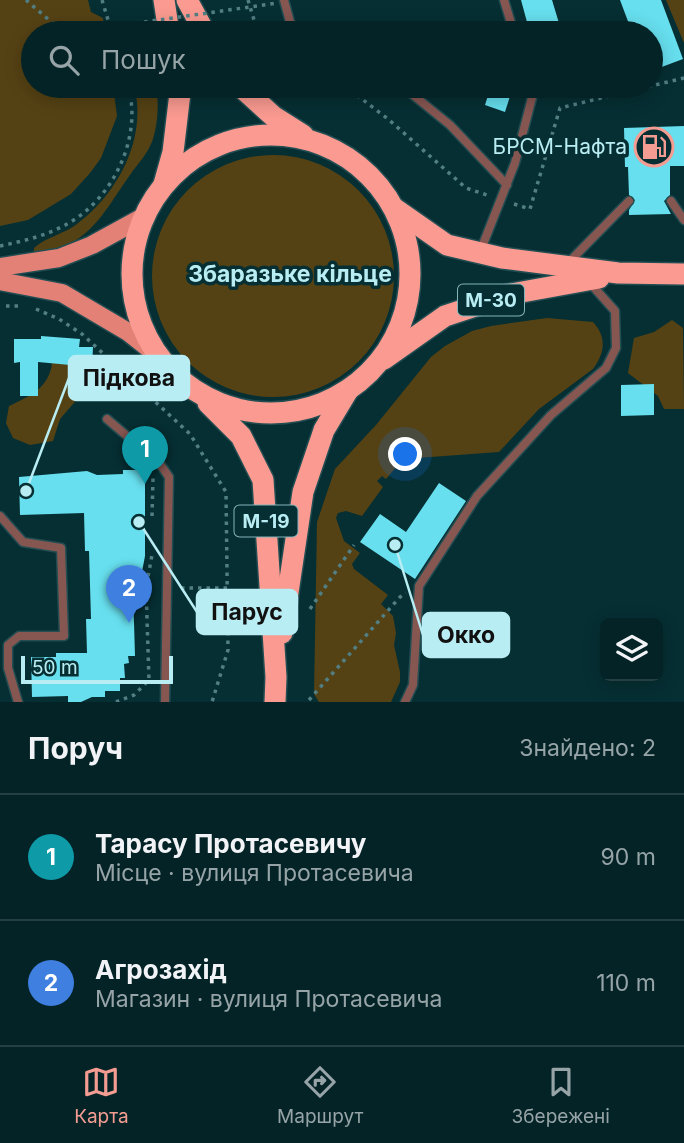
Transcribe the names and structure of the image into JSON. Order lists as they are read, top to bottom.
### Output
{
  "streets": {
    "highway": ["М-30", "М-19"]
  },
  "crossings": [
    ["М-30", "М-19"]
  ],
  "districts": ["Збаразьке кільце"],
  "places": {
    "fuel station": ["БРСМ-Нафта"],
    "other": ["Підкова", "Парус", "Окко"]
  },
  "scale_bar": "50 m",
  "page": {
    "search": "Пошук",
    "pins": ["1", "2"],
    "scale": "50 m",
    "heading": ["Поруч", "Знайдено: 2"],
    "list": [
      {
        "mark": "1",
        "name": "Тарасу Протасевичу",
        "note": "Місце · вулиця Протасевича",
        "value": "90 m"
      },
      {
        "mark": "2",
        "name": "Агрозахід",
        "note": "Магазин · вулиця Протасевича",
        "value": "110 m"
      }
    ],
    "nav": ["Карта", "Маршрут", "Збережені"]
  }
}
